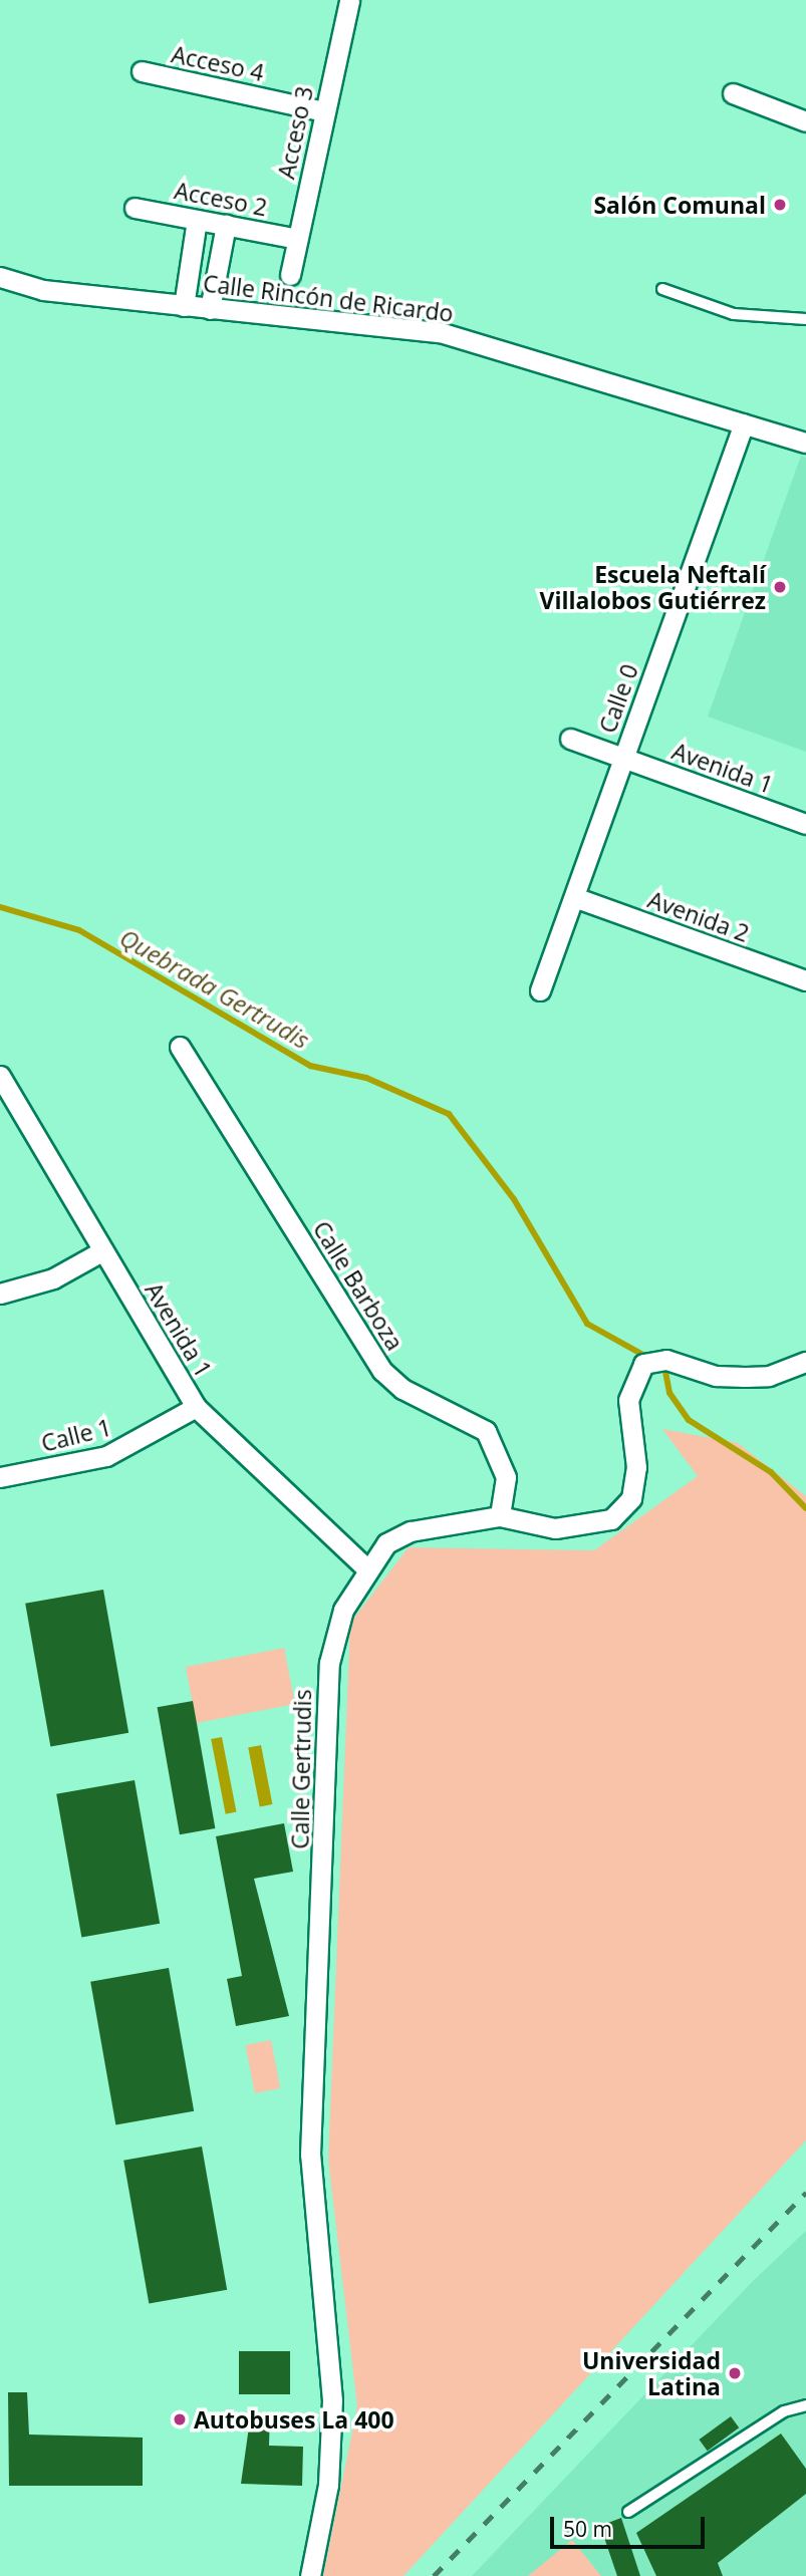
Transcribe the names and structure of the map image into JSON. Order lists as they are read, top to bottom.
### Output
{
  "streets": {
    "street": [
      "Acceso 4",
      "Acceso 3",
      "Acceso 2",
      "Calle Rincón de Ricardo",
      "Calle 0",
      "Avenida 1",
      "Avenida 2",
      "Calle Barboza",
      "Calle 1",
      "Calle Gertrudis"
    ]
  },
  "crossings": [
    ["Acceso 4", "Acceso 3"],
    ["Acceso 3", "Acceso 2"],
    ["Calle Rincón de Ricardo", "Calle 0"],
    ["Calle 0", "Avenida 1"],
    ["Calle 0", "Avenida 2"],
    ["Avenida 1", "Calle 1"],
    ["Avenida 1", "Calle Gertrudis"],
    ["Calle Barboza", "Calle Gertrudis"]
  ],
  "water": ["Quebrada Gertrudis"],
  "places": [
    "Salón Comunal",
    "Escuela Neftalí Villalobos Gutiérrez",
    "Universidad Latina",
    "Autobuses La 400"
  ],
  "scale_bar": "50 m"
}
